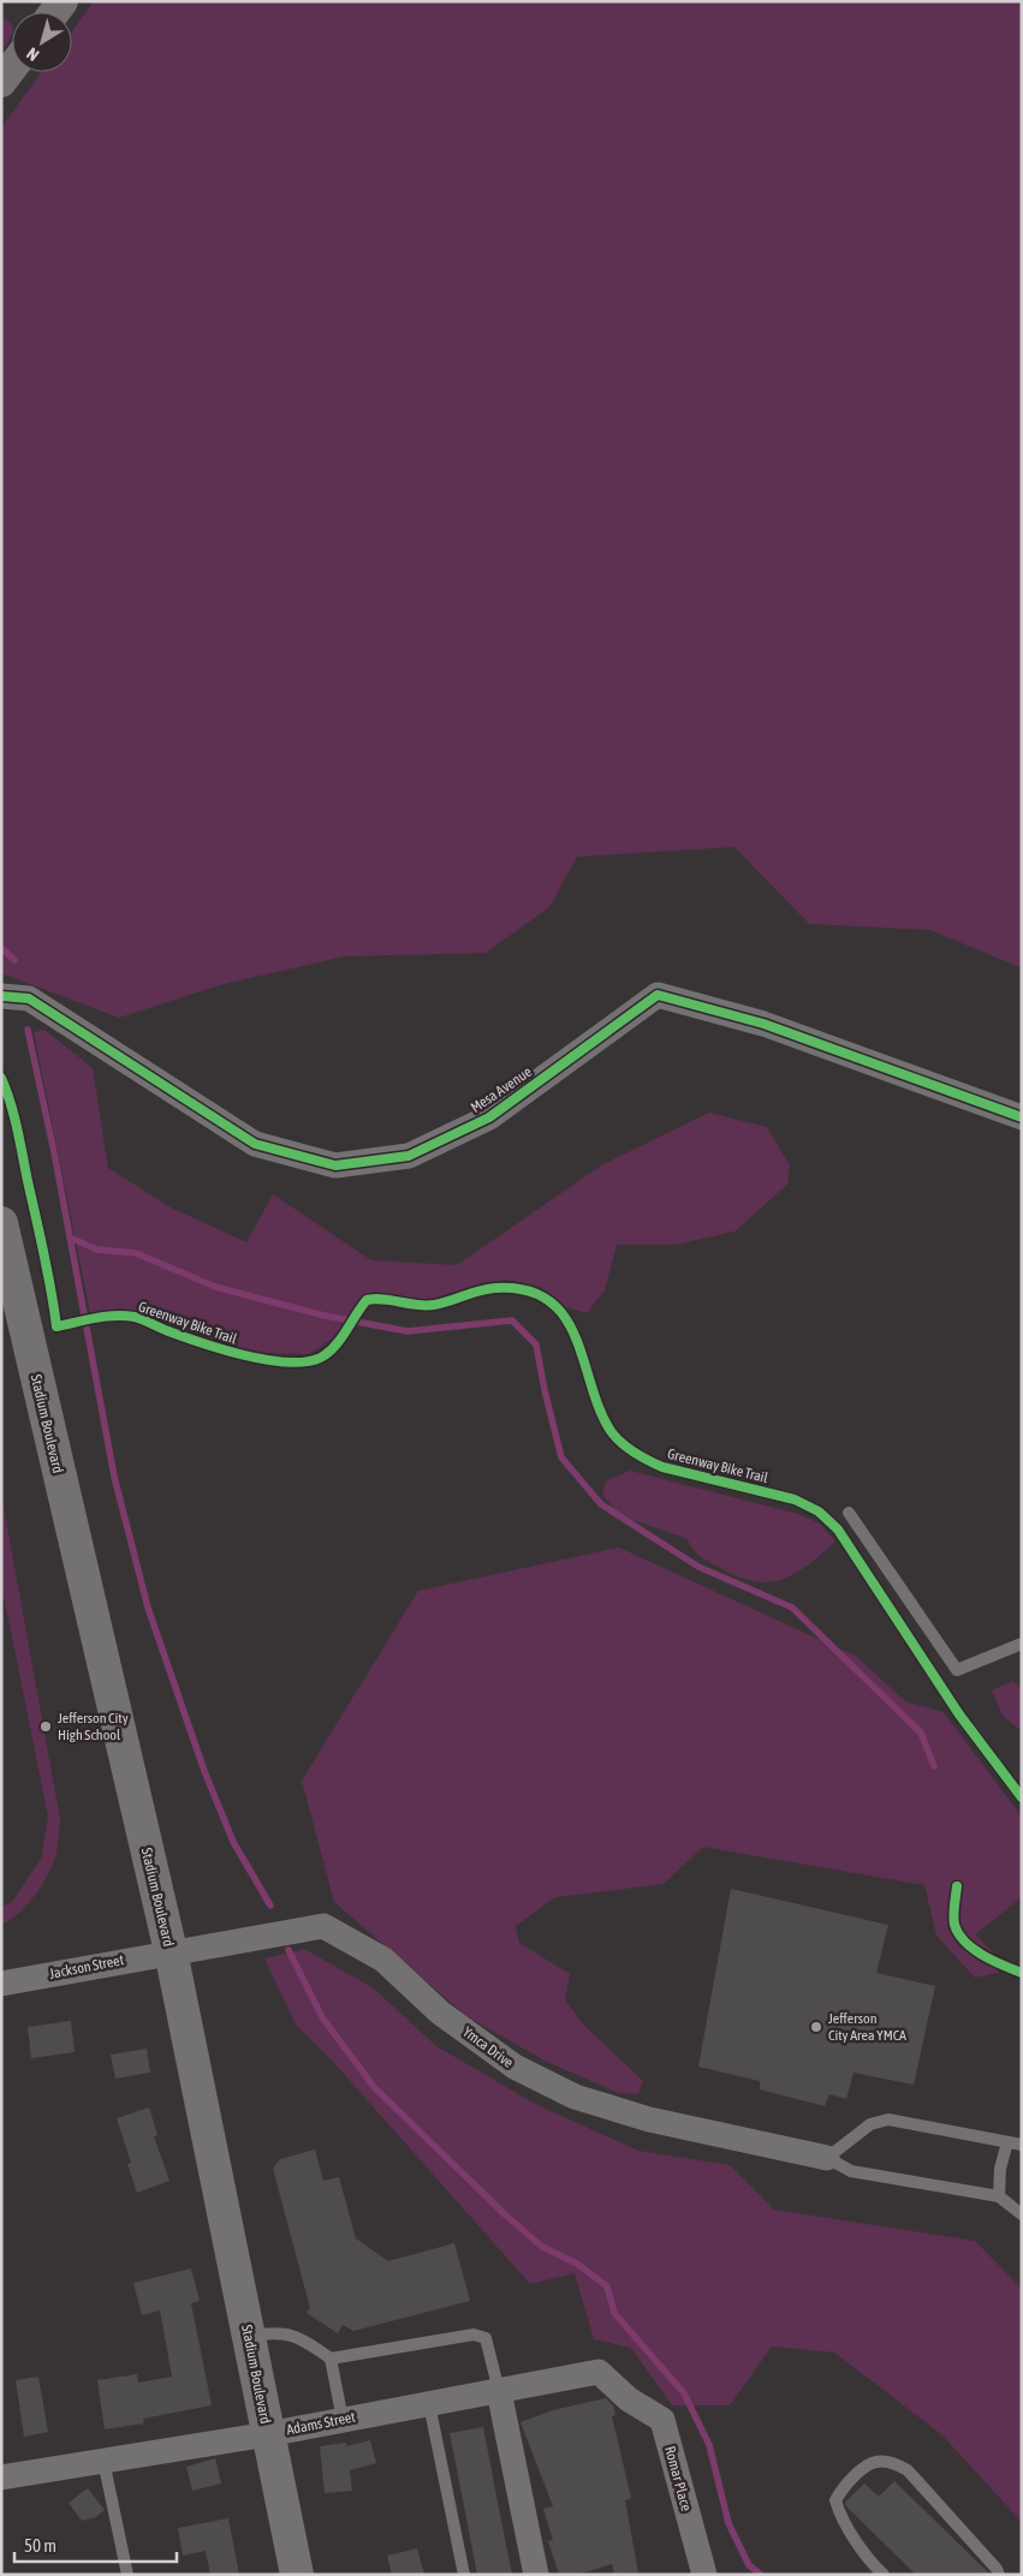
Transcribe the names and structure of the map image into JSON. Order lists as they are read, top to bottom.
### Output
{
  "streets": {
    "main road": ["Stadium Boulevard"],
    "street": [
      "Mesa Avenue",
      "Jackson Street",
      "Ymca Drive",
      "Adams Street",
      "Romar Place"
    ],
    "cycle path": ["Greenway Bike Trail"]
  },
  "crossings": [
    ["Stadium Boulevard", "Jackson Street"],
    ["Stadium Boulevard", "Ymca Drive"],
    ["Stadium Boulevard", "Adams Street"],
    ["Jackson Street", "Ymca Drive"],
    ["Adams Street", "Romar Place"]
  ],
  "places": ["Jefferson City High School", "Jefferson City Area YMCA"],
  "scale_bar": "50 m",
  "north": "bottom left"
}
